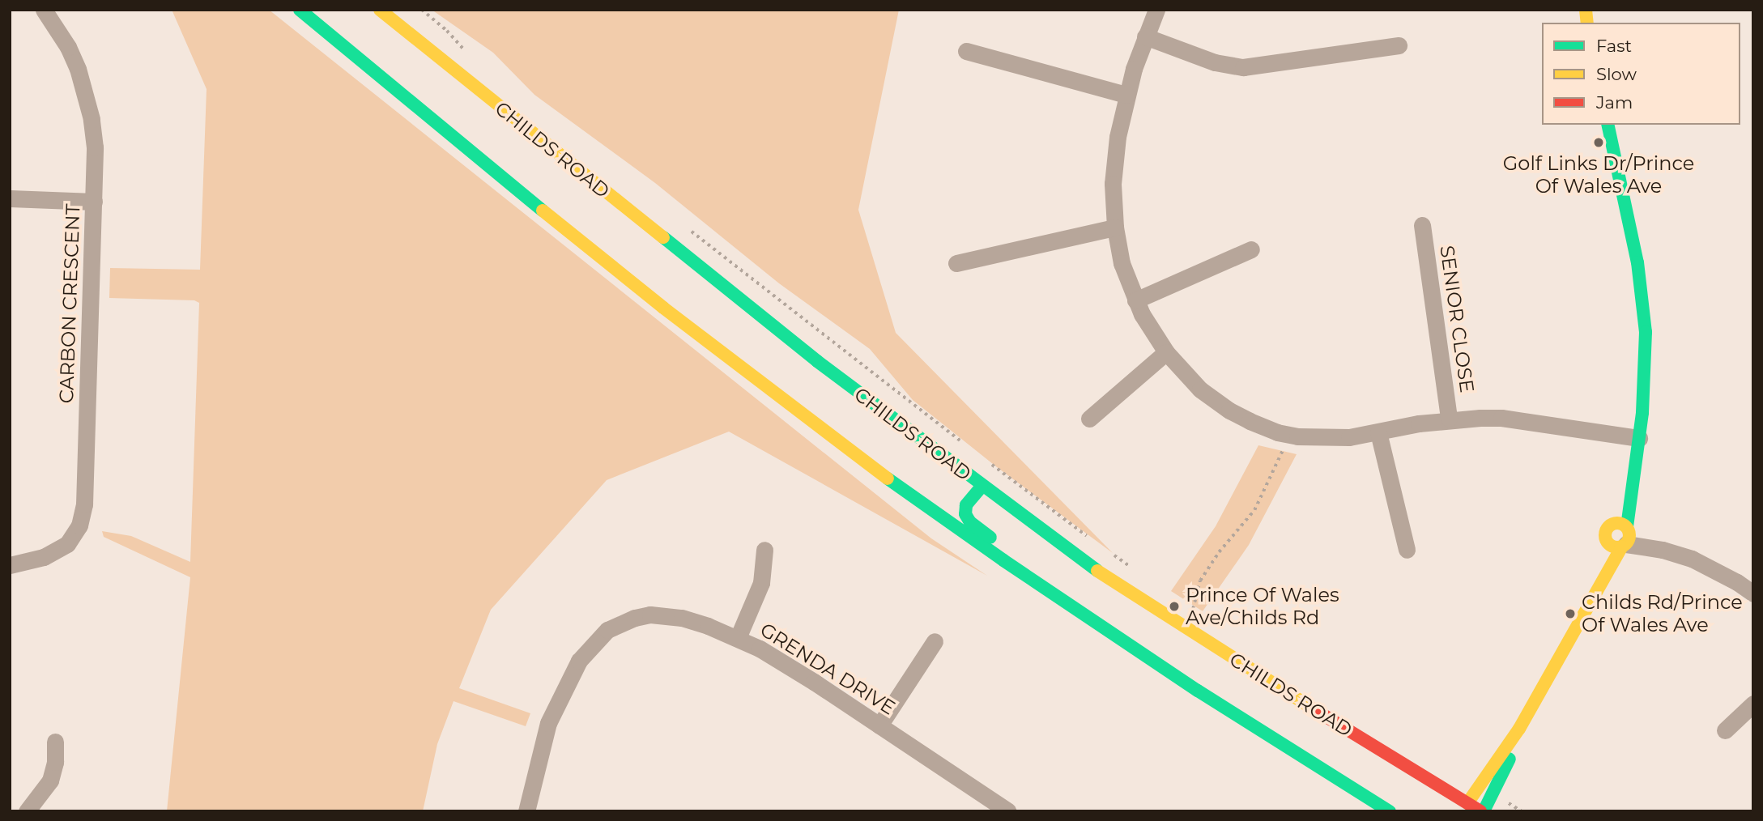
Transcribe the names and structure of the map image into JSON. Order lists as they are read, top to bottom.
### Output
{
  "streets": {
    "main road": ["CHILDS ROAD"],
    "street": ["CARBON CRESCENT", "SENIOR CLOSE", "GRENDA DRIVE"]
  },
  "places": ["Golf Links Dr/Prince Of Wales Ave", "Prince Of Wales Ave/Childs Rd", "Childs Rd/Prince Of Wales Ave"],
  "legend": ["Fast", "Slow", "Jam"]
}
